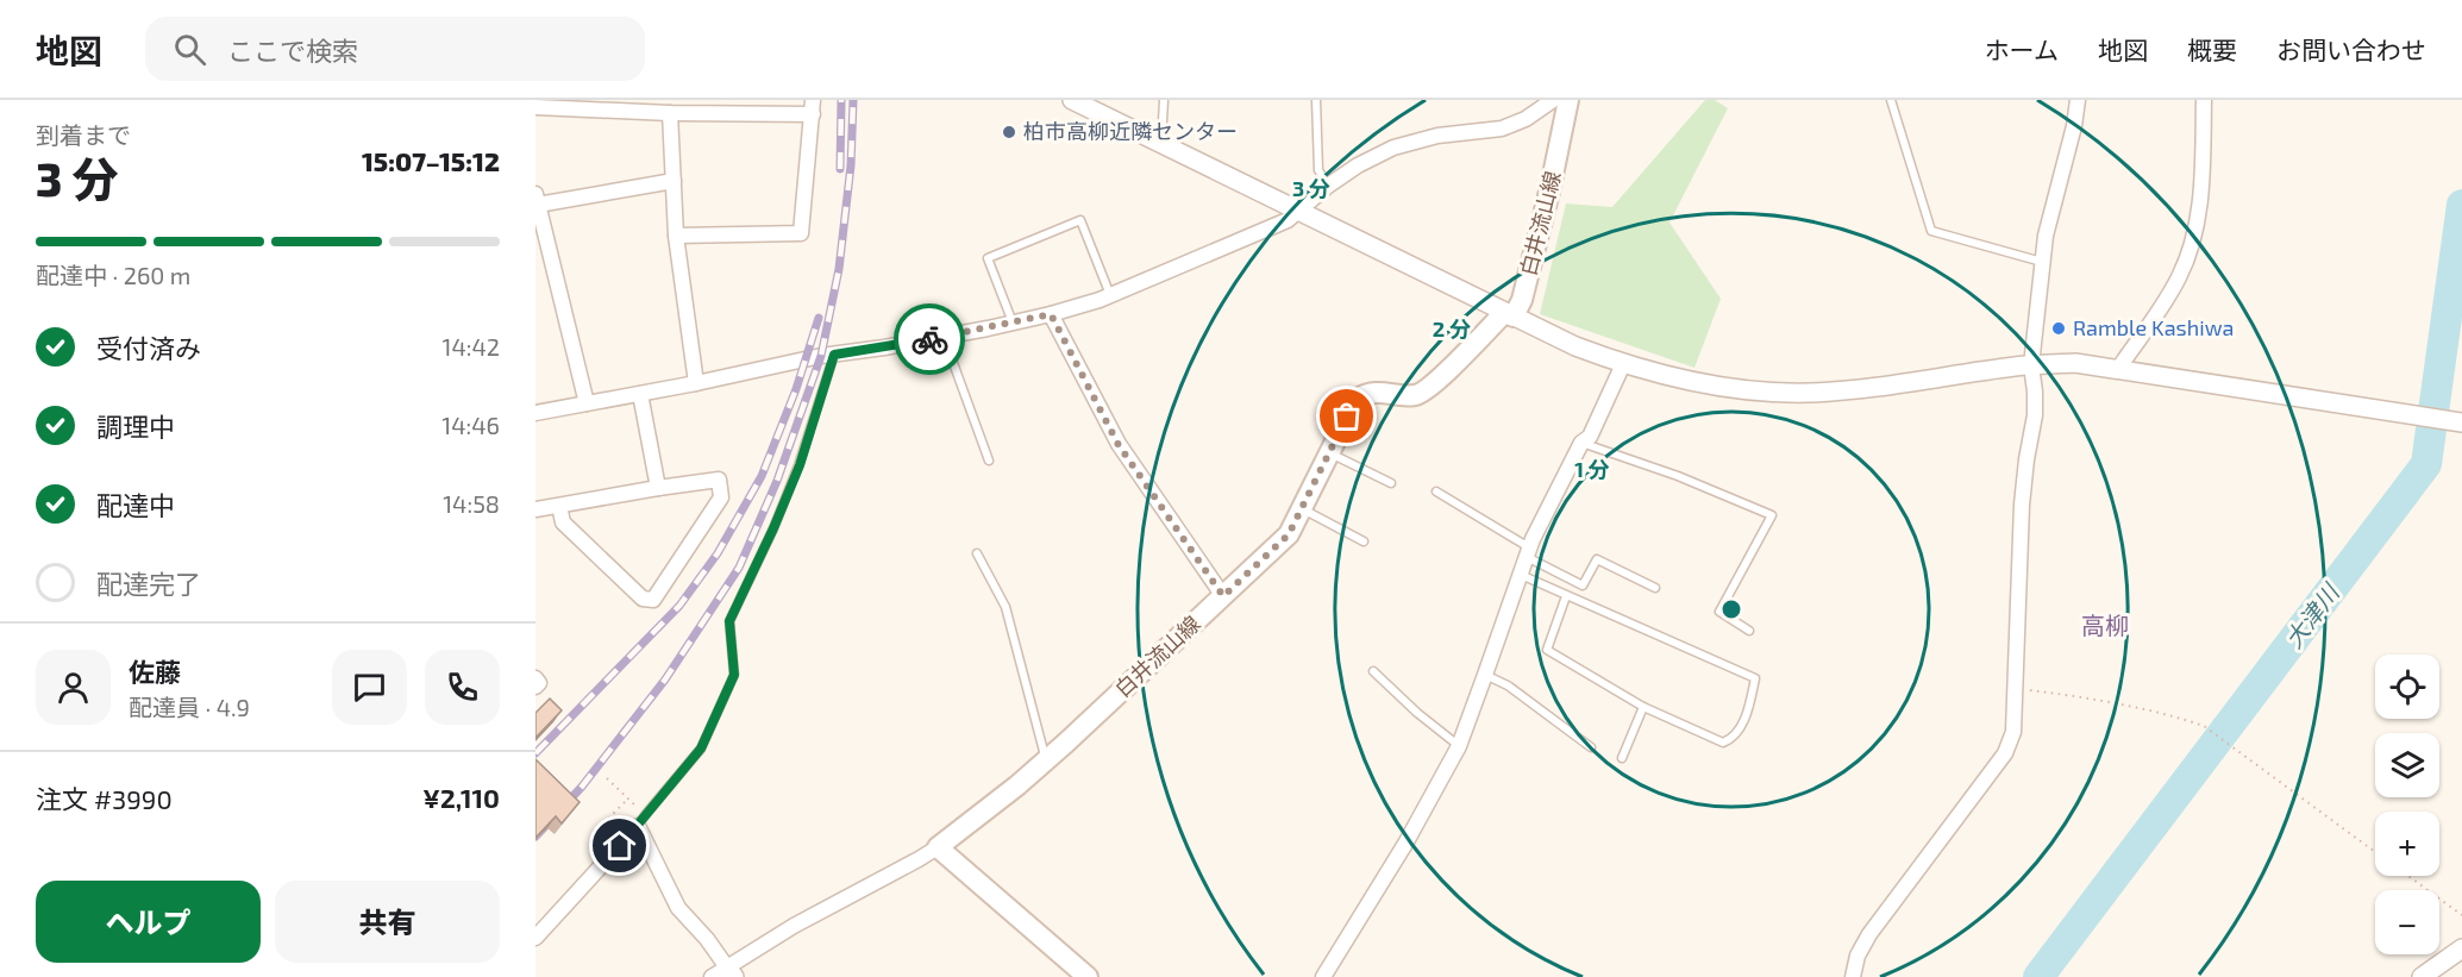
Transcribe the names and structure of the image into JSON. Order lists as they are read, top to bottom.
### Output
{
  "streets": {
    "main road": ["白井流山線"]
  },
  "districts": ["高柳"],
  "water": ["大津川"],
  "places": ["柏市高柳近隣センター", "Ramble Kashiwa"],
  "page": {
    "header": "地図",
    "search": "ここで検索",
    "nav": [
      "ホーム",
      "地図",
      "概要",
      "お問い合わせ"
    ],
    "heading": ["3 分", "到着まで", "15:07–15:12"],
    "panel": [
      "佐藤",
      "配達員 · 4.9",
      "注文 #3990",
      "¥2,110"
    ],
    "bar": "配達中 · 260 m",
    "list": [
      ["受付済み", "14:42"],
      ["調理中", "14:46"],
      ["配達中", "14:58"],
      "配達完了"
    ],
    "map_buttons": ["+", "−"],
    "buttons": ["ヘルプ", "共有"]
  },
  "rings": ["3 分", "2 分", "1 分"]
}
